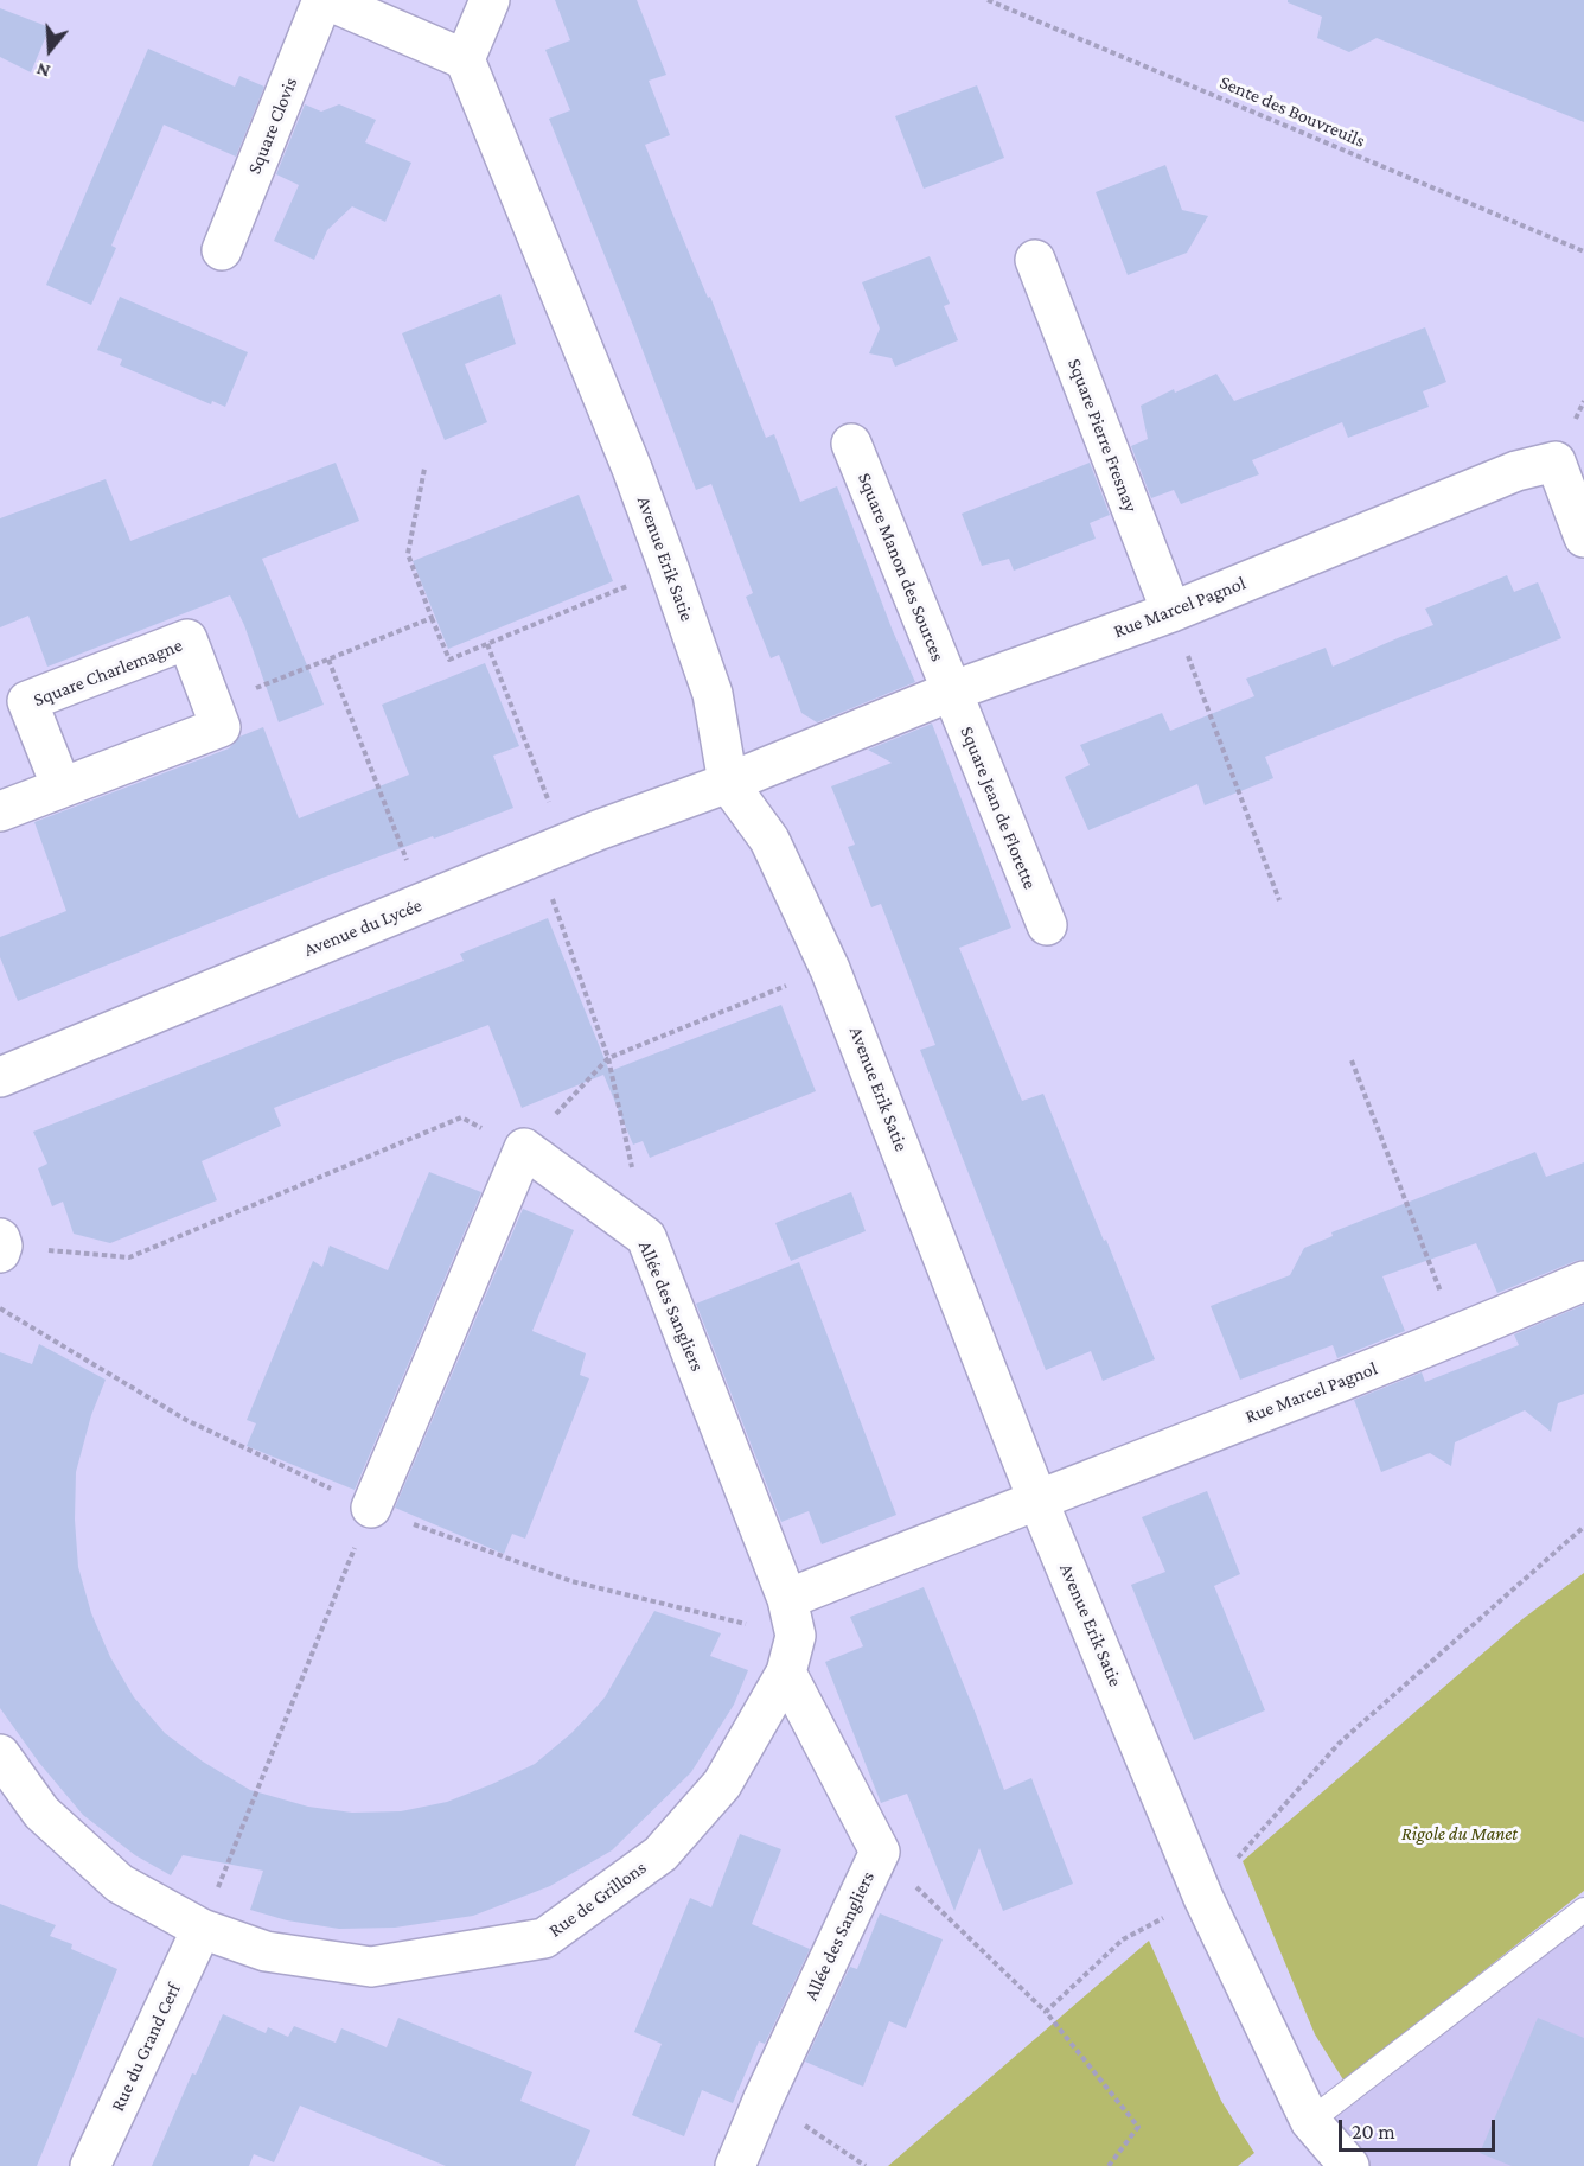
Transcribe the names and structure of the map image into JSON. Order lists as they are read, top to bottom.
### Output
{
  "streets": {
    "street": [
      "Square Clovis",
      "Square Pierre Fresnay",
      "Avenue Erik Satie",
      "Square Manon des Sources",
      "Rue Marcel Pagnol",
      "Square Charlemagne",
      "Square Jean de Florette",
      "Avenue du Lycée",
      "Allée des Sangliers",
      "Rue de Grillons",
      "Rue du Grand Cerf"
    ],
    "path": ["Sente des Bouvreuils"]
  },
  "crossings": [
    ["Square Pierre Fresnay", "Rue Marcel Pagnol"],
    ["Avenue Erik Satie", "Rue Marcel Pagnol"],
    ["Avenue Erik Satie", "Avenue du Lycée"],
    ["Square Manon des Sources", "Rue Marcel Pagnol"],
    ["Square Manon des Sources", "Square Jean de Florette"],
    ["Rue Marcel Pagnol", "Square Jean de Florette"],
    ["Rue Marcel Pagnol", "Avenue du Lycée"],
    ["Allée des Sangliers", "Rue de Grillons"],
    ["Rue de Grillons", "Rue du Grand Cerf"]
  ],
  "parks": ["Rigole du Manet"],
  "scale_bar": "20 m",
  "north": "bottom"
}
